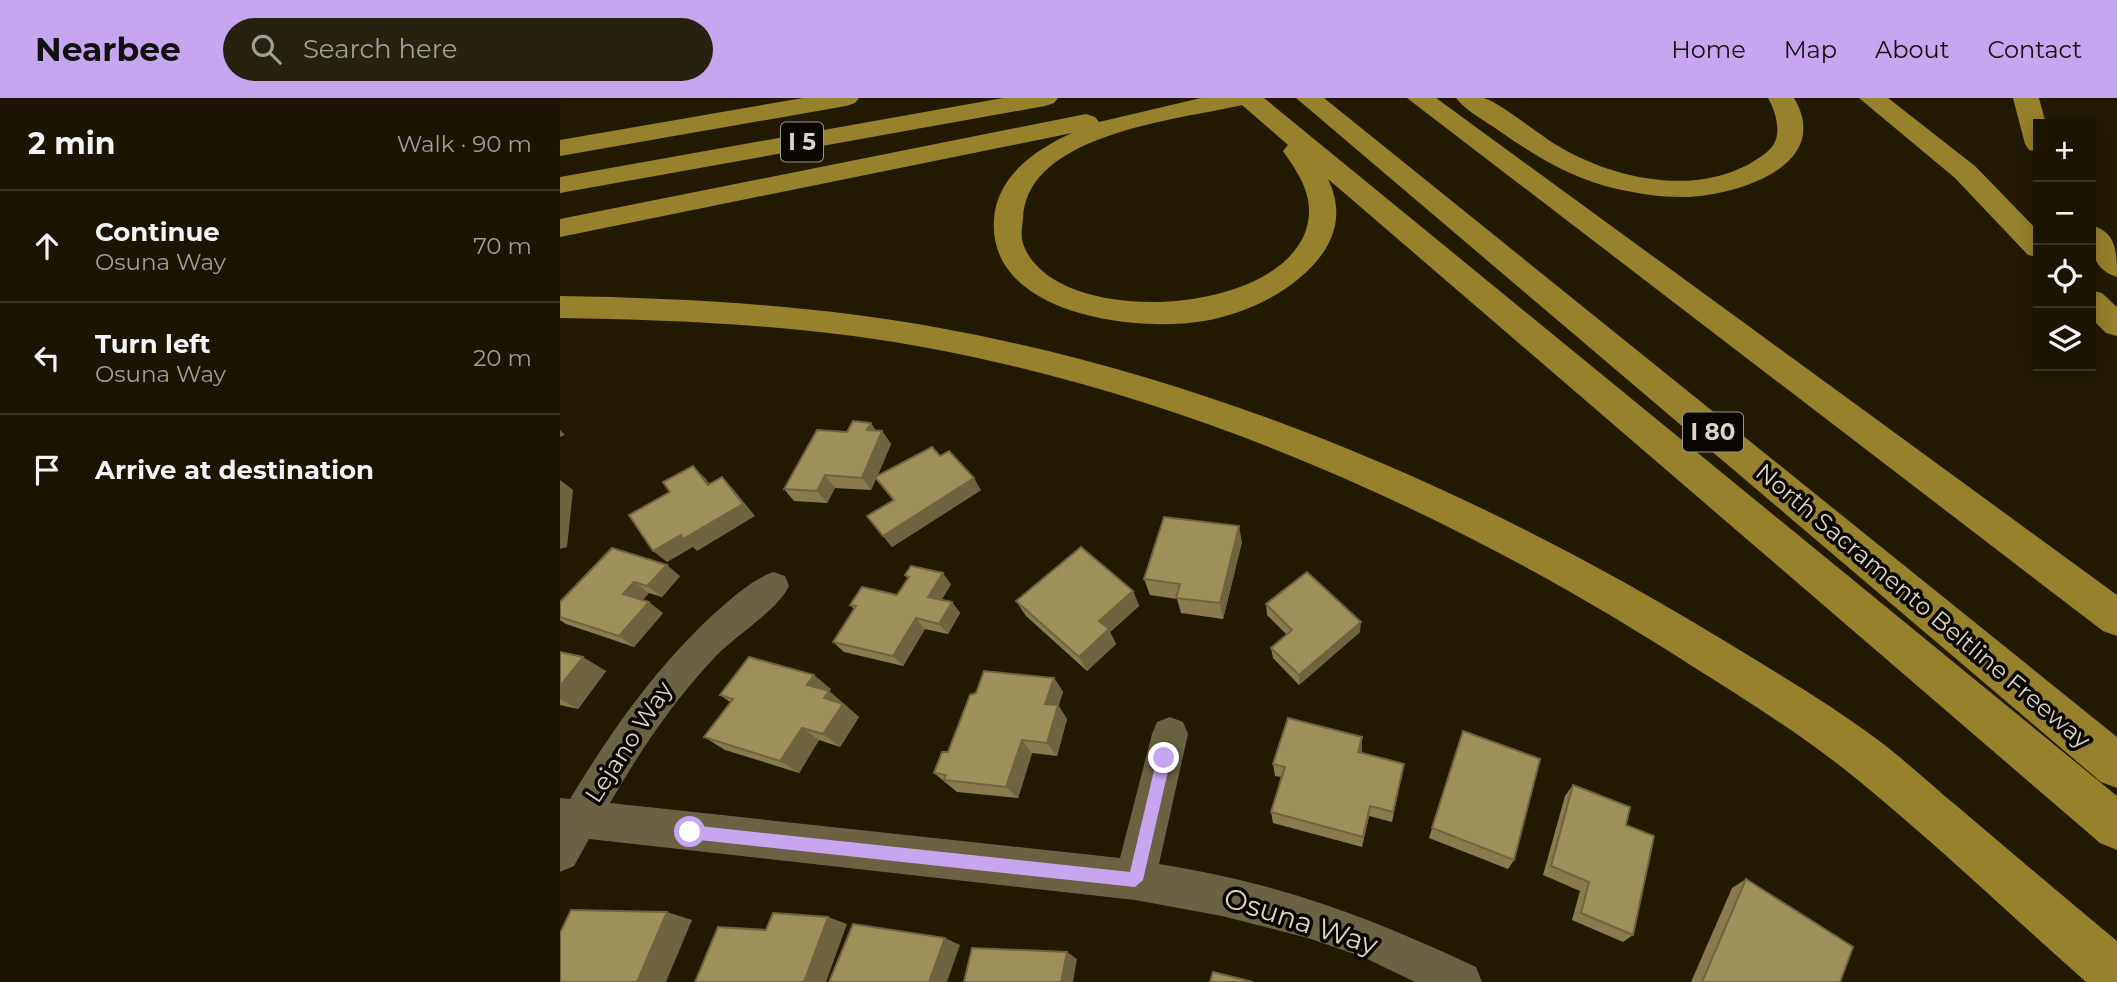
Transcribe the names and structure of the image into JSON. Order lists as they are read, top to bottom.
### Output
{
  "streets": {
    "highway": ["I 5", "I 80", "North Sacramento Beltline Freeway"],
    "street": ["Lejano Way", "Osuna Way"]
  },
  "crossings": [
    ["Lejano Way", "Osuna Way"]
  ],
  "page": {
    "header": "Nearbee",
    "search": "Search here",
    "nav": [
      "Home",
      "Map",
      "About",
      "Contact"
    ],
    "heading": ["2 min", "Walk · 90 m"],
    "map_buttons": ["+", "−"],
    "list": [
      ["Continue", "Osuna Way", "70 m"],
      ["Turn left", "Osuna Way", "20 m"],
      "Arrive at destination"
    ]
  }
}
